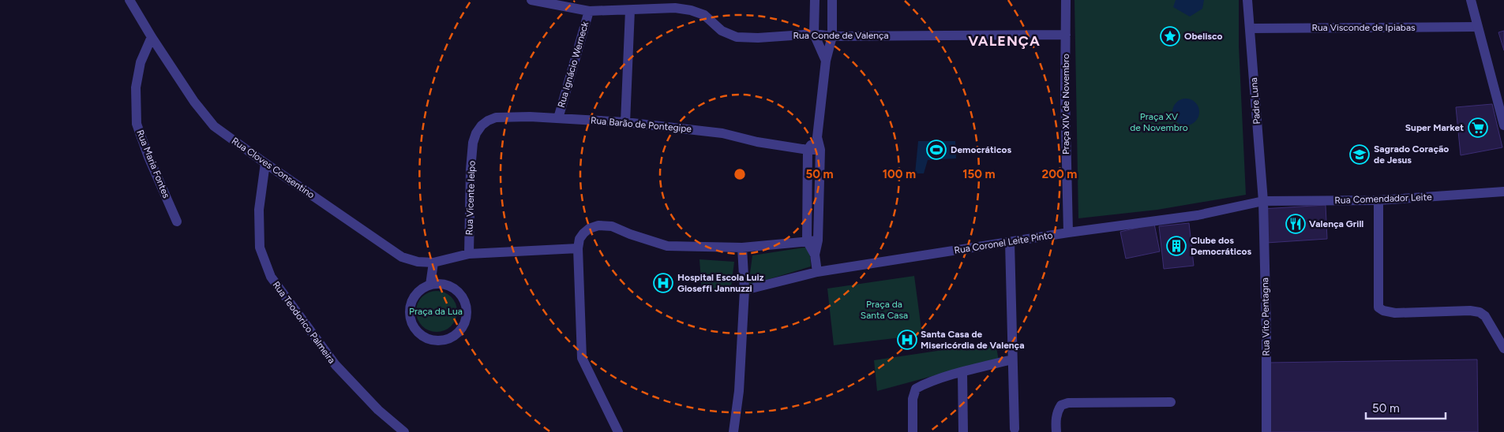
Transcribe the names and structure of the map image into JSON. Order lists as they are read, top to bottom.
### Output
{
  "streets": {
    "street": [
      "Rua Visconde de Ipiabas",
      "Rua Conde de Valença",
      "Rua Ignácio Werneck",
      "Padre Luna",
      "Praça XIV de Novembro",
      "Rua Barão de Pontegipe",
      "Rua Maria Fontes",
      "Rua Cloves Consentino",
      "Rua Vicente Ielpo",
      "Rua Comendador Leite",
      "Rua Coronel Leite Pinto",
      "Rua Vito Pentagna",
      "Rua Teodorico Palmeira"
    ]
  },
  "crossings": [
    ["Rua Visconde de Ipiabas", "Padre Luna"],
    ["Rua Conde de Valença", "Rua Ignácio Werneck"],
    ["Rua Conde de Valença", "Praça XIV de Novembro"],
    ["Rua Ignácio Werneck", "Rua Barão de Pontegipe"],
    ["Padre Luna", "Rua Comendador Leite"],
    ["Padre Luna", "Rua Coronel Leite Pinto"],
    ["Padre Luna", "Rua Vito Pentagna"],
    ["Praça XIV de Novembro", "Rua Coronel Leite Pinto"],
    ["Rua Barão de Pontegipe", "Rua Vicente Ielpo"],
    ["Rua Maria Fontes", "Rua Cloves Consentino"],
    ["Rua Cloves Consentino", "Rua Vicente Ielpo"],
    ["Rua Cloves Consentino", "Rua Teodorico Palmeira"],
    ["Rua Comendador Leite", "Rua Coronel Leite Pinto"],
    ["Rua Comendador Leite", "Rua Vito Pentagna"],
    ["Rua Coronel Leite Pinto", "Rua Vito Pentagna"]
  ],
  "districts": ["VALENÇA"],
  "parks": ["Praça XV de Novembro", "Praça da Santa Casa", "Praça da Lua"],
  "places": {
    "place": ["Obelisco"],
    "supermarket": ["Super Market"],
    "sports": ["Democráticos"],
    "school or university": ["Sagrado Coração de Jesus"],
    "restaurant": ["Valença Grill"],
    "building": ["Clube dos Democráticos"],
    "hospital": ["Hospital Escola Luiz Gioseffi Jannuzzi", "Santa Casa de Misericórdia de Valença"]
  },
  "scale_bar": "50 m",
  "rings": [
    "50 m",
    "100 m",
    "150 m",
    "200 m"
  ]
}
